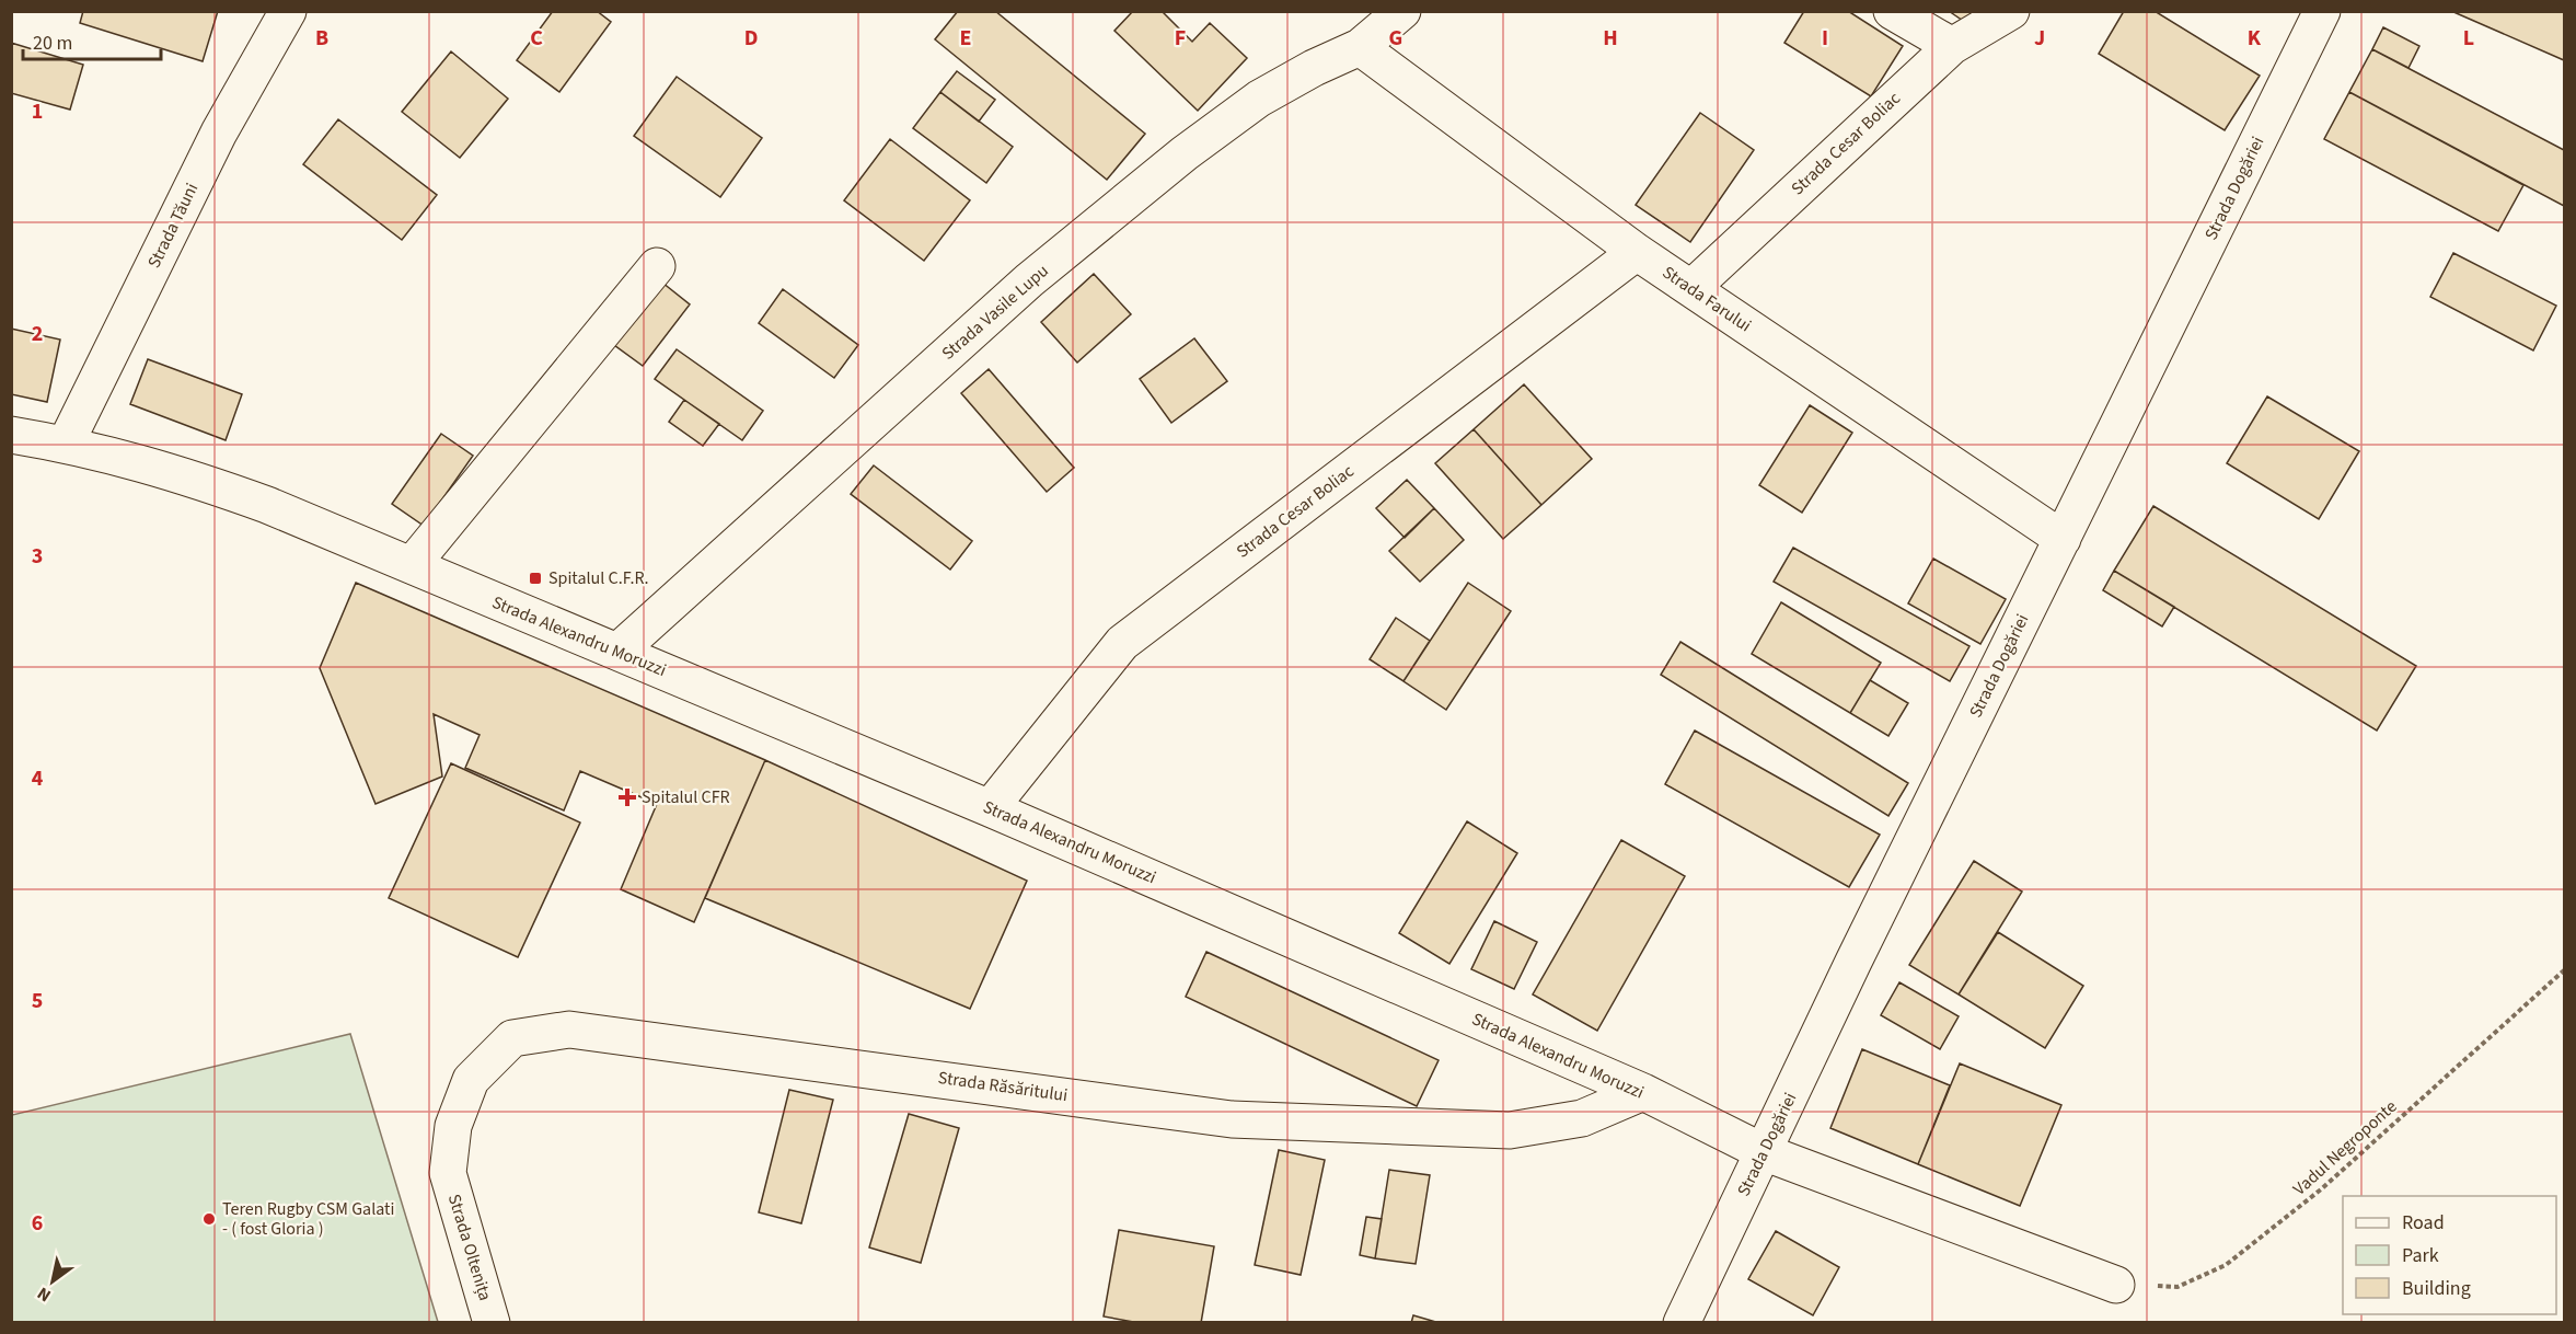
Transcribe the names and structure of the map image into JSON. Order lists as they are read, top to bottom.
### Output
{
  "streets": {
    "street": [
      "Strada Cesar Boliac",
      "Strada Dogăriei",
      "Strada Tăuni",
      "Strada Farului",
      "Strada Vasile Lupu",
      "Strada Alexandru Moruzzi",
      "Strada Răsăritului",
      "Strada Oltenița"
    ],
    "path": ["Vadul Negroponte"]
  },
  "crossings": [
    ["Strada Cesar Boliac", "Strada Farului"],
    ["Strada Cesar Boliac", "Strada Alexandru Moruzzi"],
    ["Strada Dogăriei", "Strada Farului"],
    ["Strada Dogăriei", "Strada Alexandru Moruzzi"],
    ["Strada Tăuni", "Strada Alexandru Moruzzi"],
    ["Strada Farului", "Strada Vasile Lupu"],
    ["Strada Vasile Lupu", "Strada Alexandru Moruzzi"],
    ["Strada Alexandru Moruzzi", "Strada Răsăritului"],
    ["Strada Alexandru Moruzzi", "Vadul Negroponte"],
    ["Strada Răsăritului", "Strada Oltenița"]
  ],
  "places": {
    "transit": ["Spitalul C.F.R."],
    "health": ["Spitalul CFR"],
    "other": ["Teren Rugby CSM Galati - ( fost Gloria )"]
  },
  "legend": ["Road", "Park", "Building"],
  "scale_bar": "20 m",
  "north": "bottom left",
  "grid": {
    "columns": [
      "B",
      "C",
      "D",
      "E",
      "F",
      "G",
      "H",
      "I",
      "J",
      "K",
      "L"
    ],
    "rows": [
      "1",
      "2",
      "3",
      "4",
      "5",
      "6"
    ]
  }
}
